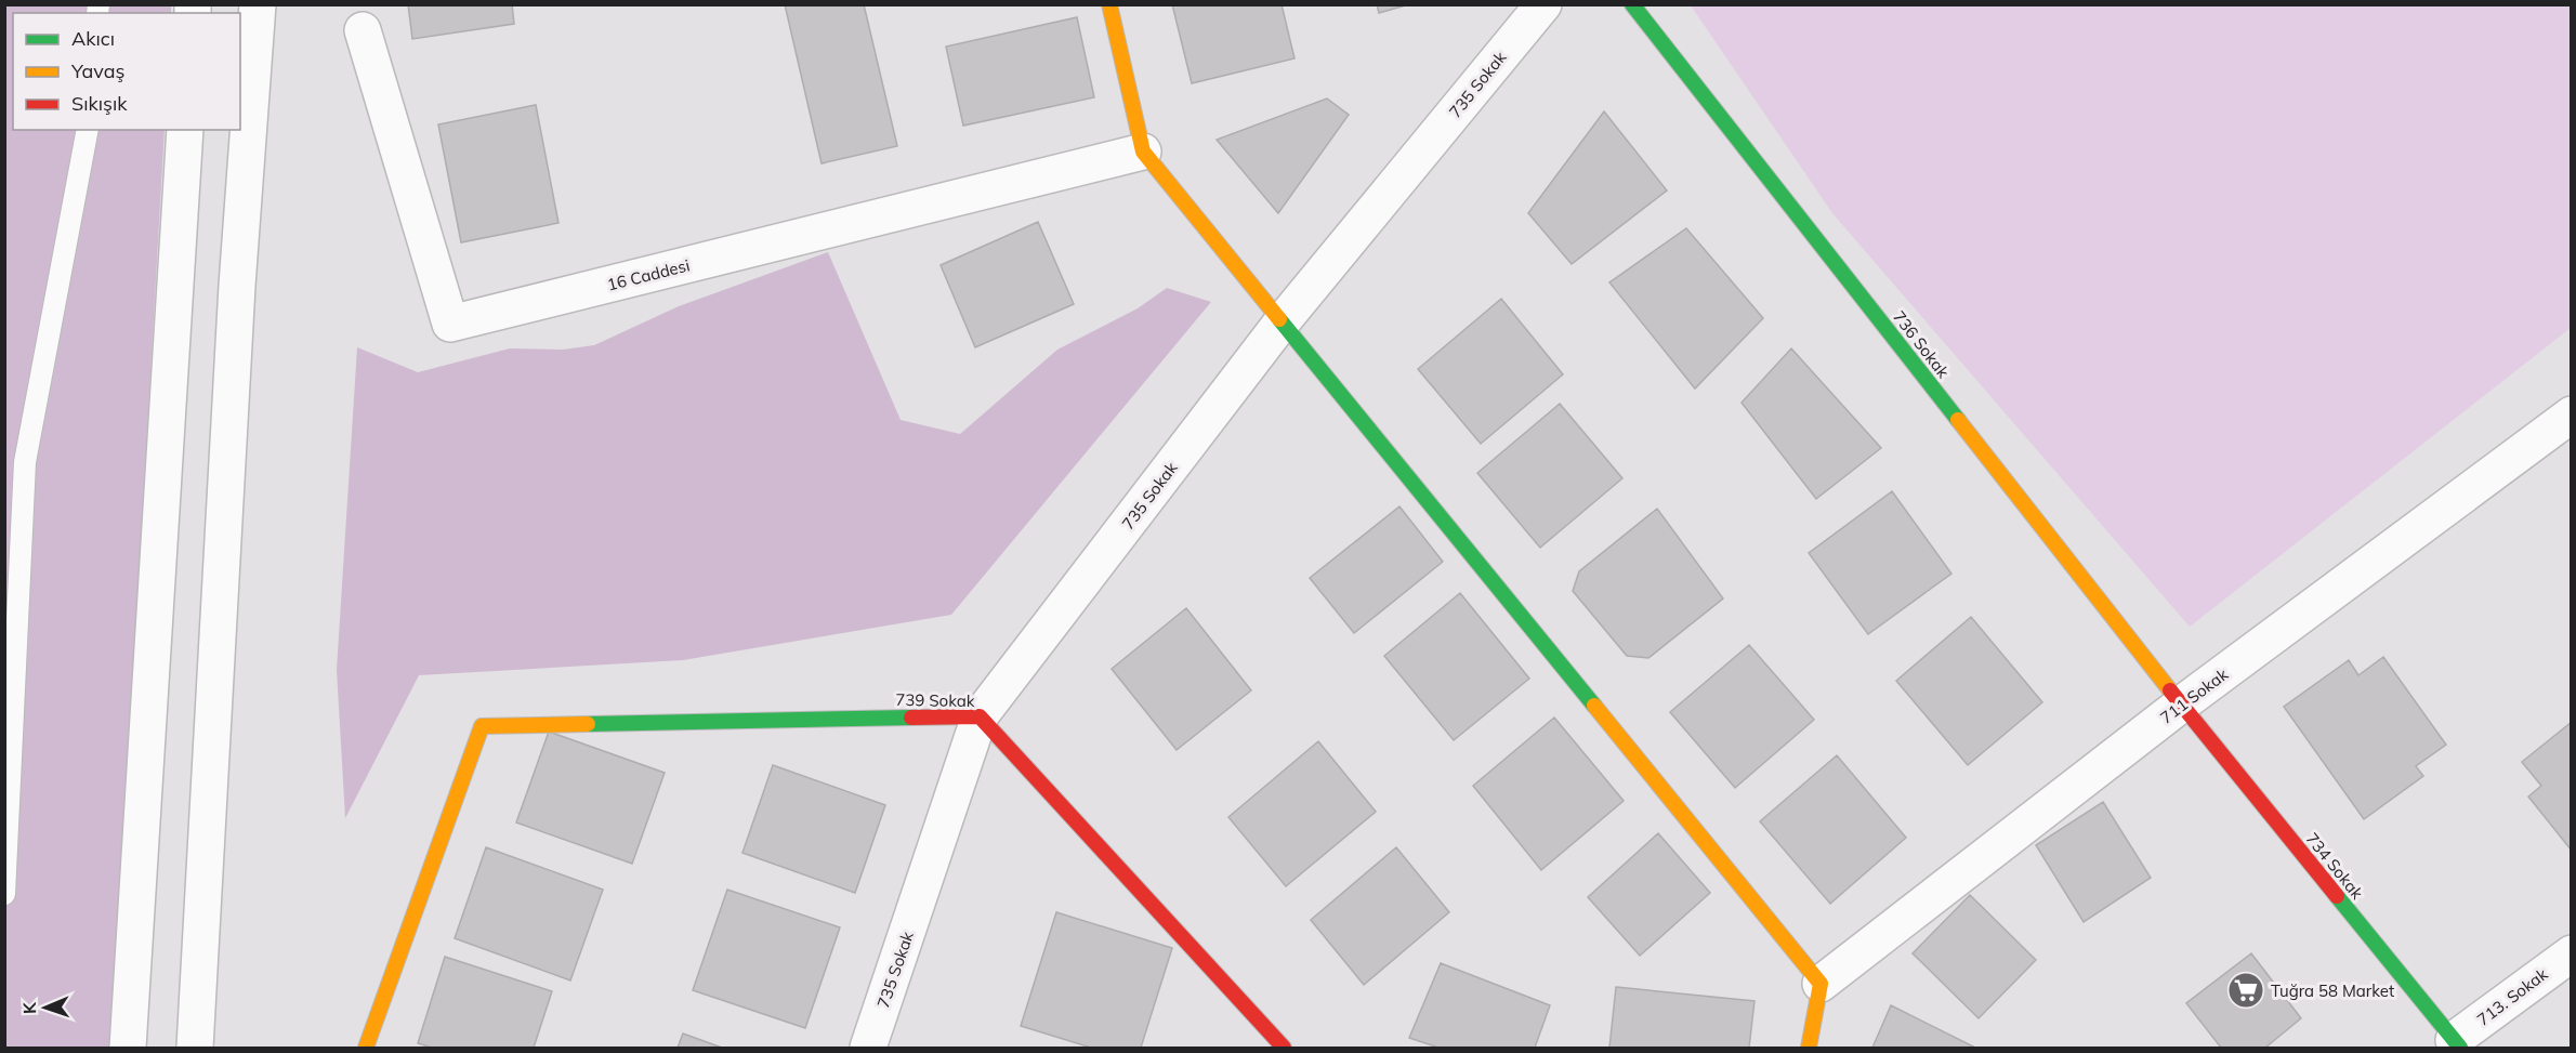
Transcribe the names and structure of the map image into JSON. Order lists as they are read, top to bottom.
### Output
{
  "streets": {
    "street": [
      "735 Sokak",
      "16 Caddesi",
      "736 Sokak",
      "711 Sokak",
      "739 Sokak",
      "734 Sokak",
      "713. Sokak"
    ]
  },
  "crossings": [
    ["735 Sokak", "739 Sokak"],
    ["736 Sokak", "711 Sokak"],
    ["736 Sokak", "734 Sokak"],
    ["711 Sokak", "734 Sokak"],
    ["734 Sokak", "713. Sokak"]
  ],
  "places": {
    "supermarket": ["Tuğra 58 Market"]
  },
  "legend": ["Akıcı", "Yavaş", "Sıkışık"],
  "north": "left"
}
